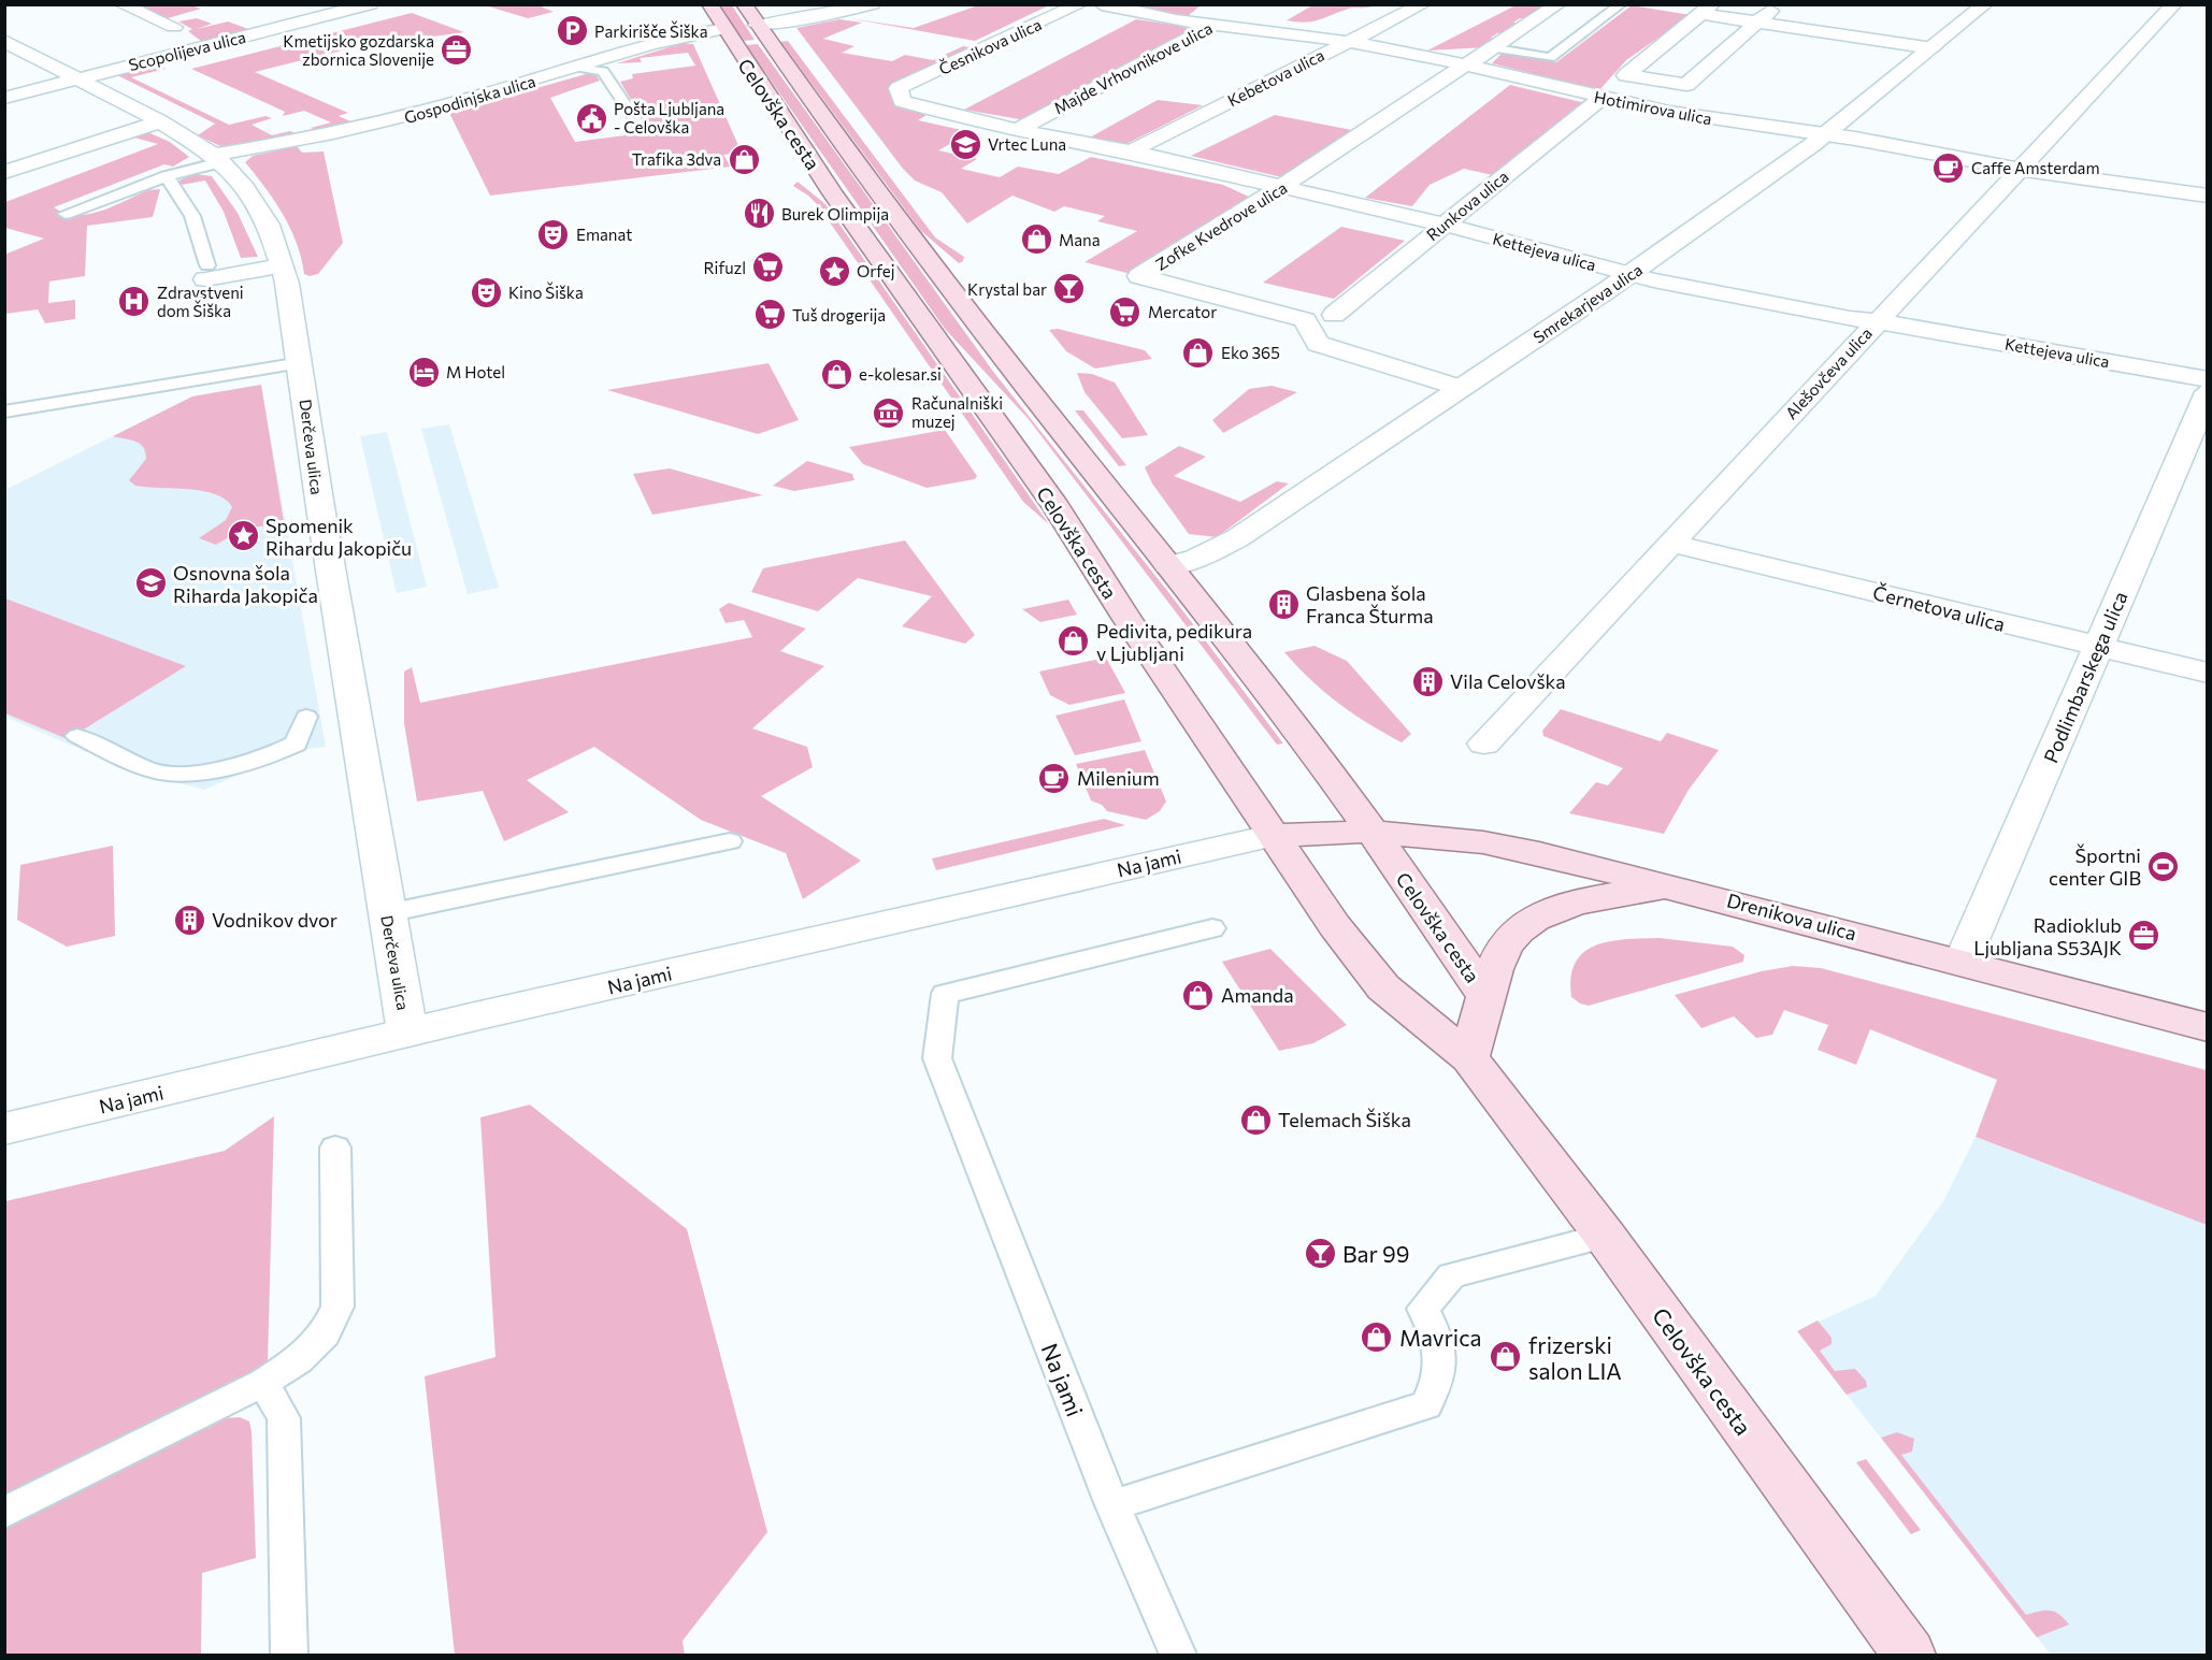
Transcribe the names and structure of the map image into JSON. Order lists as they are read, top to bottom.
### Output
{
  "streets": {
    "main road": ["Celovška cesta", "Drenikova ulica"],
    "street": [
      "Česnikova ulica",
      "Scopolijeva ulica",
      "Majde Vrhovnikove ulica",
      "Kebetova ulica",
      "Gospodinjska ulica",
      "Hotimirova ulica",
      "Runkova ulica",
      "Zofke Kvedrove ulica",
      "Kettejeva ulica",
      "Smrekarjeva ulica",
      "Alešovčeva ulica",
      "Derčeva ulica",
      "Černetova ulica",
      "Podlimbarskega ulica",
      "Na jami"
    ]
  },
  "crossings": [
    ["Česnikova ulica", "Kettejeva ulica"],
    ["Scopolijeva ulica", "Derčeva ulica"],
    ["Majde Vrhovnikove ulica", "Hotimirova ulica"],
    ["Majde Vrhovnikove ulica", "Kettejeva ulica"],
    ["Kebetova ulica", "Hotimirova ulica"],
    ["Kebetova ulica", "Kettejeva ulica"],
    ["Gospodinjska ulica", "Celovška cesta"],
    ["Gospodinjska ulica", "Derčeva ulica"],
    ["Hotimirova ulica", "Runkova ulica"],
    ["Hotimirova ulica", "Zofke Kvedrove ulica"],
    ["Hotimirova ulica", "Smrekarjeva ulica"],
    ["Hotimirova ulica", "Alešovčeva ulica"],
    ["Celovška cesta", "Smrekarjeva ulica"],
    ["Celovška cesta", "Na jami"],
    ["Celovška cesta", "Drenikova ulica"],
    ["Runkova ulica", "Kettejeva ulica"],
    ["Zofke Kvedrove ulica", "Kettejeva ulica"],
    ["Zofke Kvedrove ulica", "Smrekarjeva ulica"],
    ["Kettejeva ulica", "Smrekarjeva ulica"],
    ["Kettejeva ulica", "Alešovčeva ulica"],
    ["Alešovčeva ulica", "Černetova ulica"],
    ["Derčeva ulica", "Na jami"],
    ["Černetova ulica", "Podlimbarskega ulica"],
    ["Podlimbarskega ulica", "Drenikova ulica"],
    ["Na jami", "Drenikova ulica"]
  ],
  "places": {
    "parking": ["Parkirišče Šiška"],
    "office": ["Kmetijsko gozdarska zbornica Slovenije", "Radioklub Ljubljana S53AJK"],
    "public building": ["Pošta Ljubljana - Celovška"],
    "school or university": ["Vrtec Luna", "Osnovna šola Riharda Jakopiča"],
    "shop": [
      "Trafika 3dva",
      "Mana",
      "Eko 365",
      "e-kolesar.si",
      "Pedivita, pedikura v Ljubljani",
      "Amanda",
      "Telemach Šiška",
      "Mavrica",
      "frizerski salon LIA"
    ],
    "cafe": ["Caffe Amsterdam", "Milenium"],
    "restaurant": ["Burek Olimpija"],
    "theatre": ["Emanat", "Kino Šiška"],
    "supermarket": ["Rifuzl", "Mercator", "Tuš drogerija"],
    "place": ["Orfej", "Spomenik Rihardu Jakopiču"],
    "bar": ["Krystal bar", "Bar 99"],
    "hospital": ["Zdravstveni dom Šiška"],
    "hotel": ["M Hotel"],
    "museum": ["Računalniški muzej"],
    "building": ["Glasbena šola Franca Šturma", "Vila Celovška", "Vodnikov dvor"],
    "sports": ["Športni center GIB"]
  }
}
